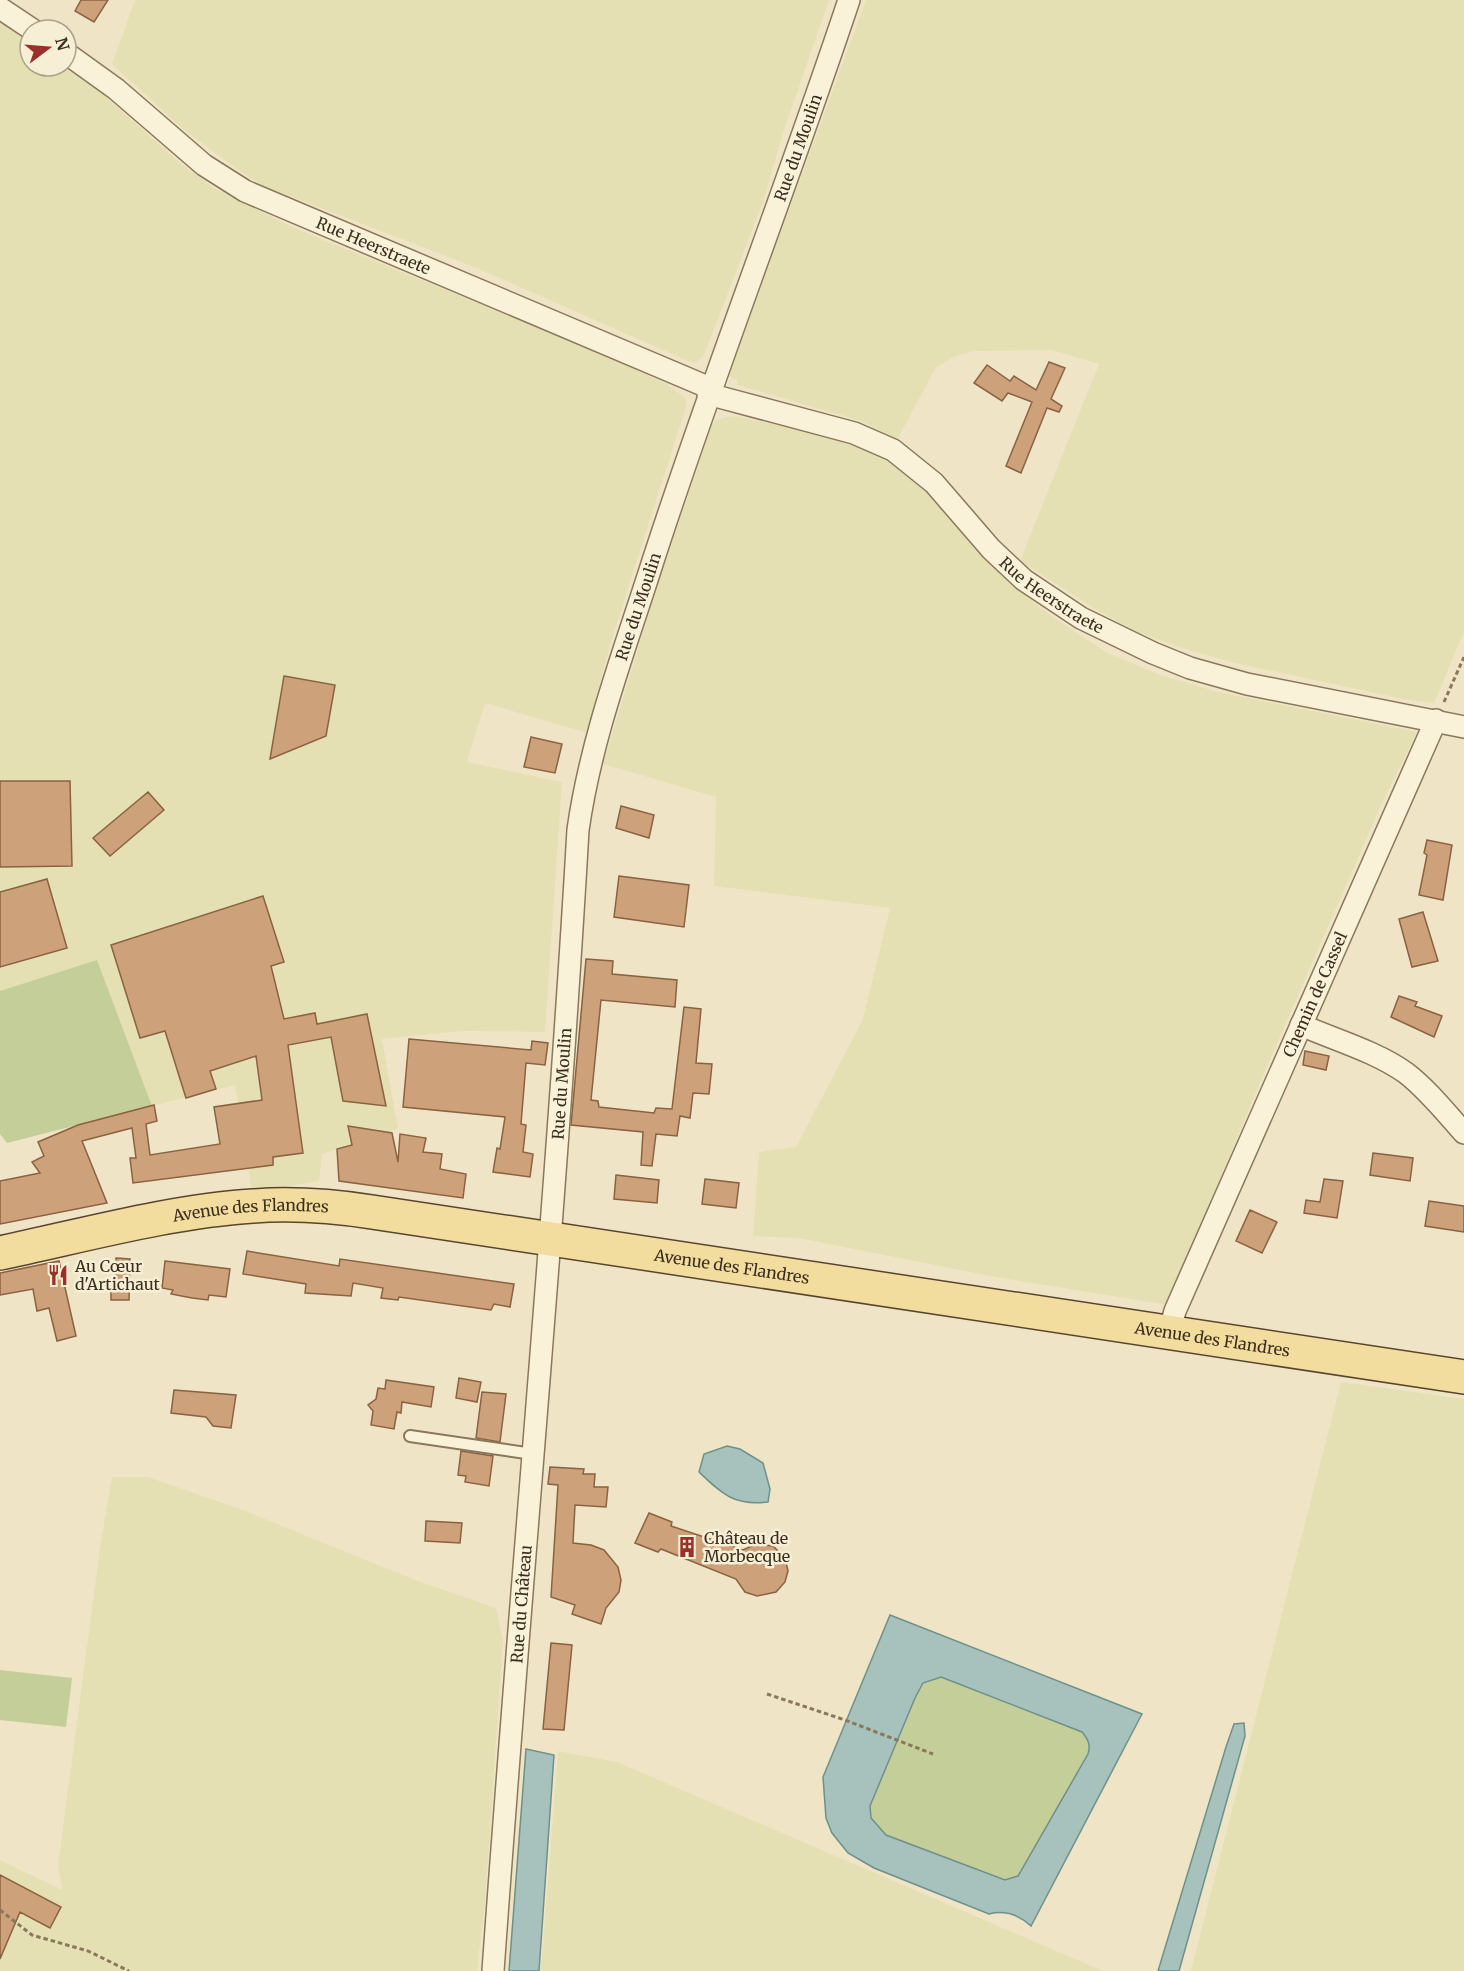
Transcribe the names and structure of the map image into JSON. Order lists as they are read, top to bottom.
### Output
{
  "streets": {
    "main road": ["Avenue des Flandres"],
    "street": [
      "Rue du Moulin",
      "Rue Heerstraete",
      "Chemin de Cassel",
      "Rue du Château"
    ]
  },
  "crossings": [
    ["Rue du Moulin", "Rue Heerstraete"],
    ["Rue du Moulin", "Avenue des Flandres"],
    ["Rue du Moulin", "Rue du Château"],
    ["Rue Heerstraete", "Chemin de Cassel"],
    ["Chemin de Cassel", "Avenue des Flandres"],
    ["Avenue des Flandres", "Rue du Château"]
  ],
  "places": {
    "restaurant": ["Au Cœur d'Artichaut"],
    "building": ["Château de Morbecque"]
  },
  "north": "right"
}
